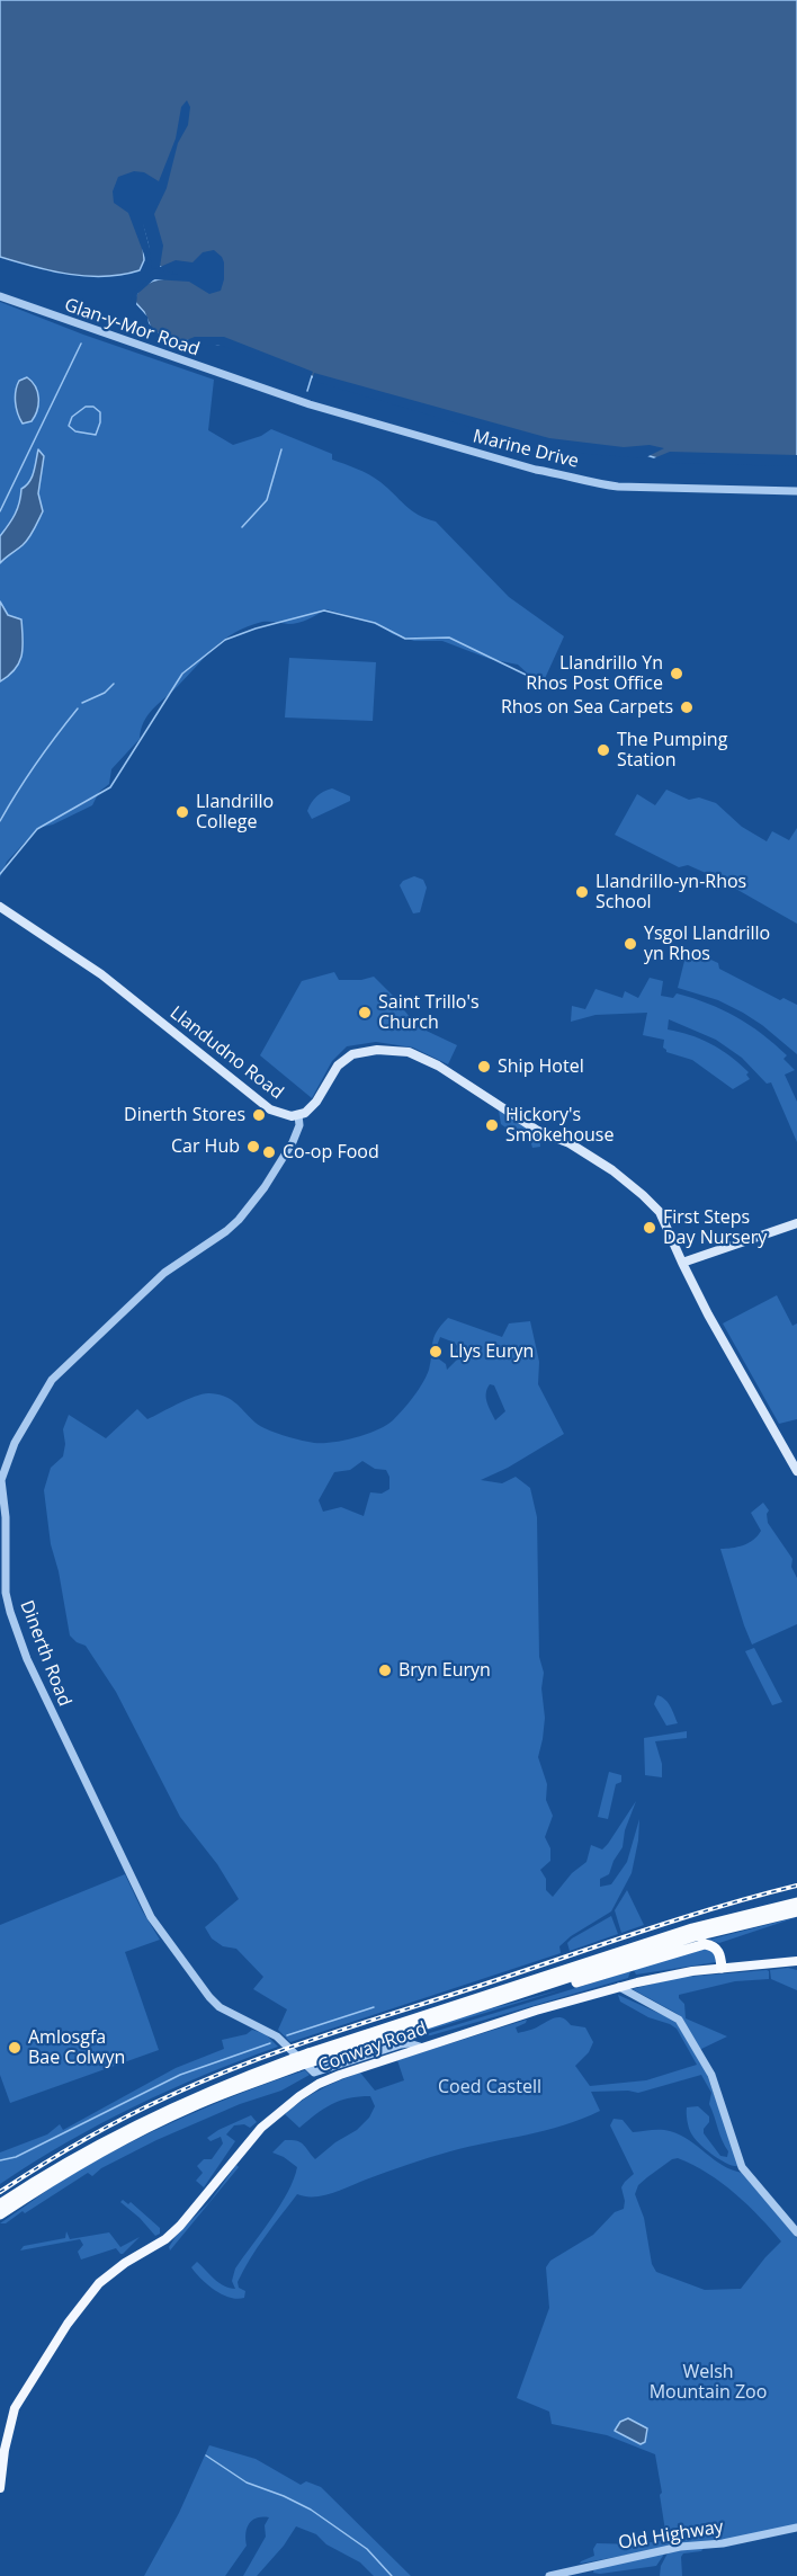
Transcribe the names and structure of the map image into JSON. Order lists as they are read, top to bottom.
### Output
{
  "streets": {
    "main road": ["Llandudno Road", "Conway Road"],
    "street": [
      "Glan-y-Mor Road",
      "Marine Drive",
      "Dinerth Road",
      "Old Highway"
    ]
  },
  "crossings": [
    ["Glan-y-Mor Road", "Marine Drive"],
    ["Llandudno Road", "Dinerth Road"],
    ["Dinerth Road", "Conway Road"]
  ],
  "parks": ["Coed Castell", "Welsh Mountain Zoo"],
  "places": [
    "Llandrillo Yn Rhos Post Office",
    "Rhos on Sea Carpets",
    "The Pumping Station",
    "Llandrillo College",
    "Llandrillo-yn-Rhos School",
    "Ysgol Llandrillo yn Rhos",
    "Saint Trillo's Church",
    "Ship Hotel",
    "Dinerth Stores",
    "Hickory's Smokehouse",
    "Car Hub",
    "Co-op Food",
    "First Steps Day Nursery",
    "Llys Euryn",
    "Bryn Euryn",
    "Amlosgfa Bae Colwyn"
  ]
}
